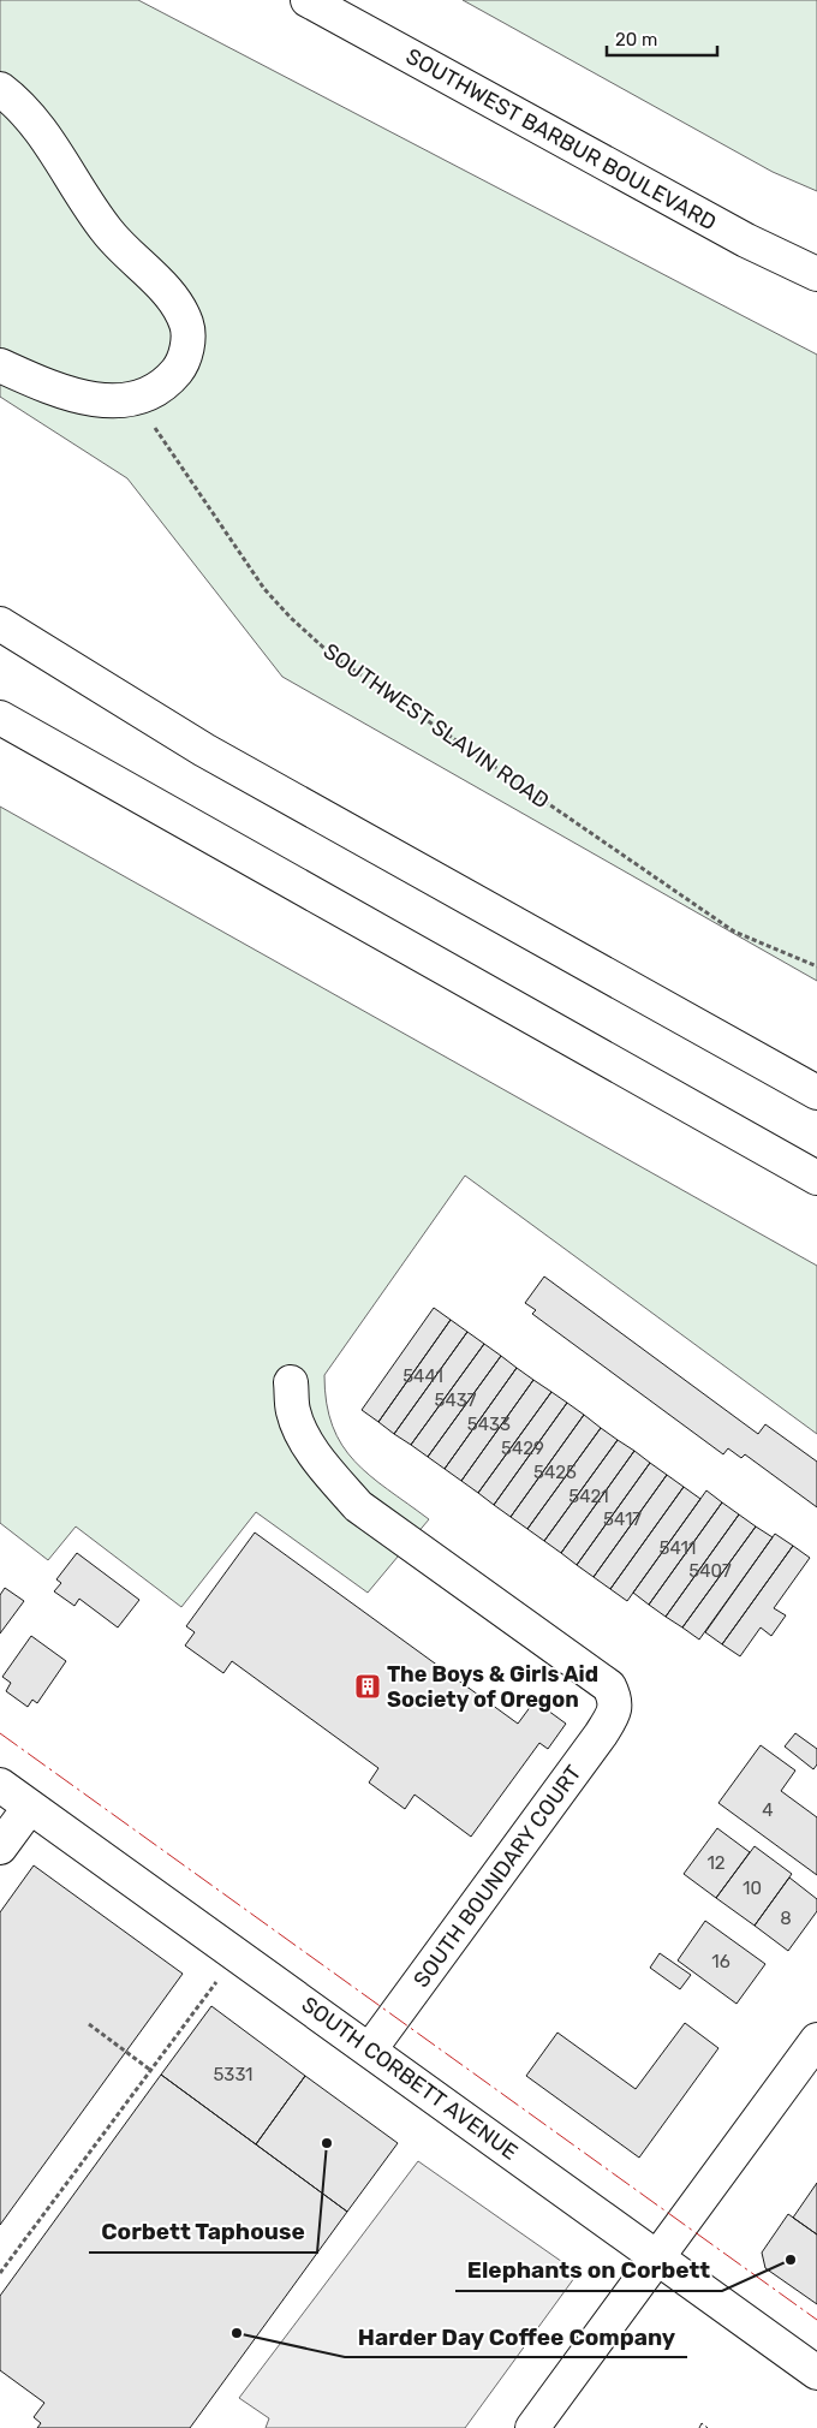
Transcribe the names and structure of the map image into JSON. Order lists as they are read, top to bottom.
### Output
{
  "streets": {
    "main road": ["SOUTHWEST BARBUR BOULEVARD", "SOUTH BOUNDARY COURT", "SOUTH CORBETT AVENUE"],
    "path": ["SOUTHWEST SLAVIN ROAD"]
  },
  "crossings": [
    ["SOUTH BOUNDARY COURT", "SOUTH CORBETT AVENUE"]
  ],
  "places": {
    "building": ["The Boys & Girls Aid Society of Oregon"],
    "other": ["Corbett Taphouse", "Elephants on Corbett", "Harder Day Coffee Company"]
  },
  "house_numbers": [
    "5441",
    "5437",
    "5433",
    "5429",
    "5425",
    "5421",
    "5417",
    "5411",
    "5407",
    "4",
    "12",
    "10",
    "8",
    "16",
    "5331"
  ],
  "scale_bar": "20 m"
}
